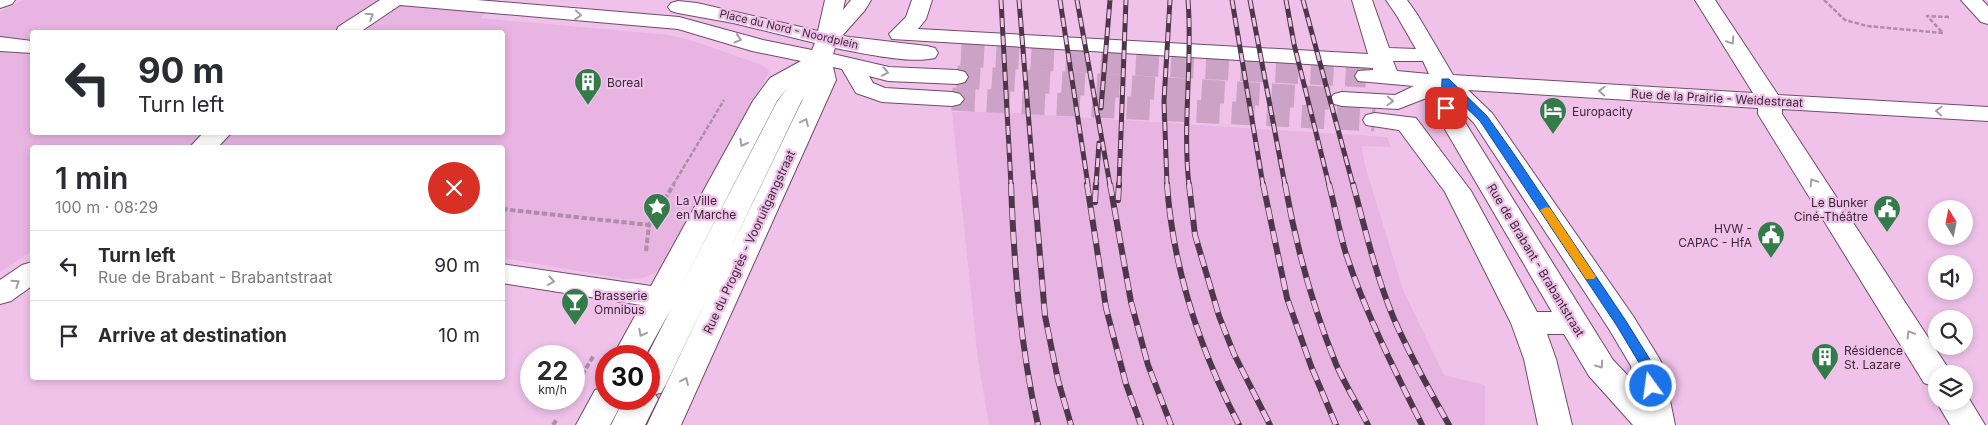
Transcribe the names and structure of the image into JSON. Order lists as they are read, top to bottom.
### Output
{
  "streets": {
    "street": [
      "Place du Nord - Noordplein",
      "Rue de la Prairie - Weidestraat",
      "Rue du Progrès - Vooruitgangstraat",
      "Rue de Brabant - Brabantstraat"
    ]
  },
  "crossings": [
    ["Place du Nord - Noordplein", "Rue du Progrès - Vooruitgangstraat"],
    ["Rue de la Prairie - Weidestraat", "Rue de Brabant - Brabantstraat"]
  ],
  "one_way": ["Rue de la Prairie - Weidestraat"],
  "places": {
    "building": ["Boreal", "Résidence St. Lazare"],
    "hotel": ["Europacity"],
    "place": ["La Ville en Marche"],
    "public building": ["Le Bunker Ciné-Théâtre", "HVW - CAPAC - HfA"],
    "bar": ["Brasserie Omnibus"]
  },
  "north": "top",
  "page": {
    "turn": ["90 m", "Turn left"],
    "heading": ["1 min", "100 m · 08:29"],
    "list": [
      {
        "name": "Turn left",
        "note": "Rue de Brabant - Brabantstraat",
        "value": "90 m"
      },
      {
        "name": "Arrive at destination",
        "value": "10 m"
      }
    ],
    "speed": "22 km/h",
    "limit": "30"
  }
}
